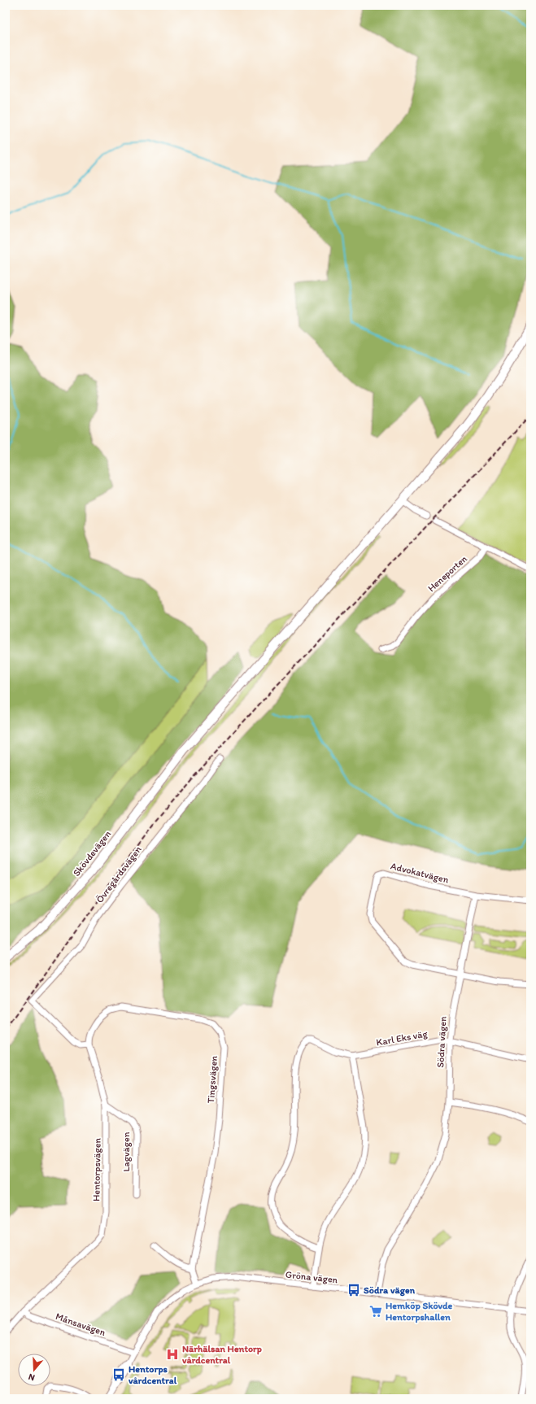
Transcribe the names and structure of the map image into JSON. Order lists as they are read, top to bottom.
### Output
{
  "streets": {
    "main road": ["Skövdevägen"],
    "street": [
      "Heneporten",
      "Advokatvägen",
      "Övregårdsvägen",
      "Karl Eks väg",
      "Södra vägen",
      "Tingsvägen",
      "Lagvägen",
      "Hentorpsvägen",
      "Gröna vägen",
      "Månsavägen"
    ]
  },
  "crossings": [
    ["Advokatvägen", "Södra vägen"],
    ["Övregårdsvägen", "Tingsvägen"],
    ["Övregårdsvägen", "Hentorpsvägen"],
    ["Karl Eks väg", "Södra vägen"],
    ["Södra vägen", "Gröna vägen"],
    ["Tingsvägen", "Hentorpsvägen"],
    ["Tingsvägen", "Gröna vägen"],
    ["Lagvägen", "Hentorpsvägen"],
    ["Hentorpsvägen", "Månsavägen"],
    ["Gröna vägen", "Månsavägen"]
  ],
  "places": {
    "bus stop": ["Södra vägen", "Hentorps vårdcentral"],
    "supermarket": ["Hemköp Skövde Hentorpshallen"],
    "hospital": ["Närhälsan Hentorp vårdcentral"]
  },
  "north": "bottom"
}
